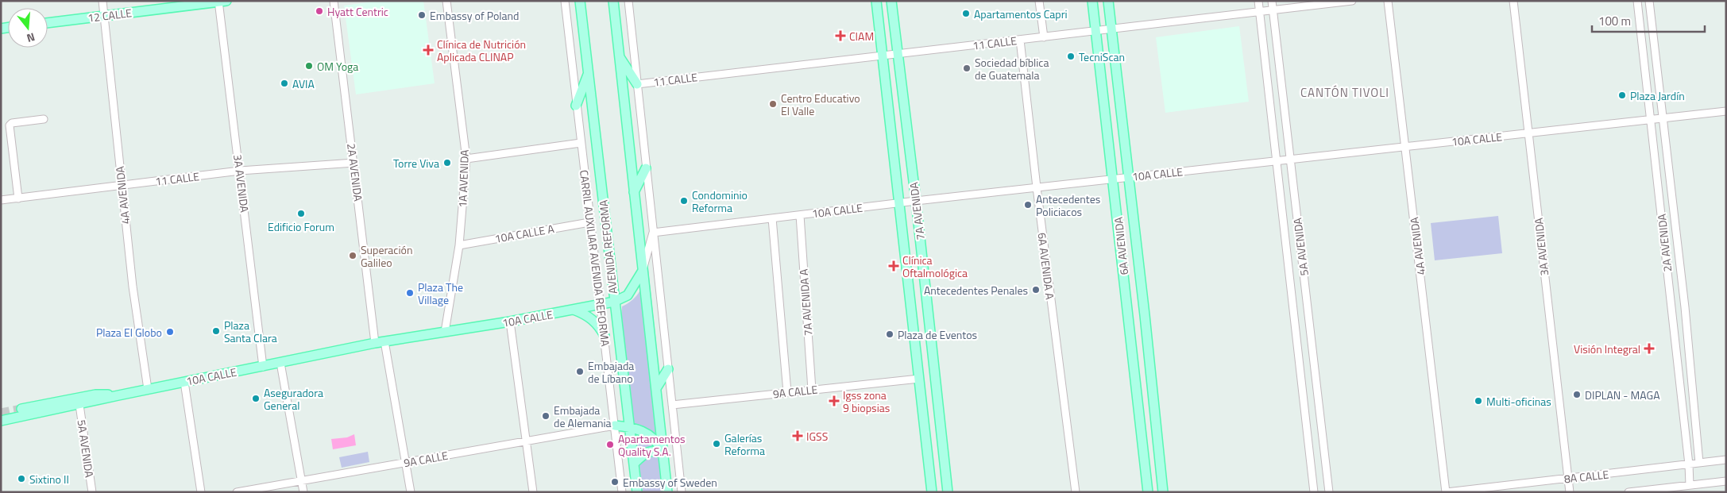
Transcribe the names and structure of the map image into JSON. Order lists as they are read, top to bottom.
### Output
{
  "streets": {
    "main road": [
      "12 CALLE",
      "10A CALLE",
      "7A AVENIDA",
      "6A AVENIDA",
      "AVENIDA REFORMA"
    ],
    "street": [
      "11 CALLE",
      "2A AVENIDA",
      "1A AVENIDA",
      "3A AVENIDA",
      "4A AVENIDA",
      "10A CALLE A",
      "5A AVENIDA",
      "CARRIL AUXILIAR AVENIDA REFORMA",
      "6A AVENIDA A",
      "7A AVENIDA A",
      "9A CALLE",
      "8A CALLE"
    ]
  },
  "crossings": [
    ["12 CALLE", "3A AVENIDA"],
    ["12 CALLE", "4A AVENIDA"],
    ["11 CALLE", "2A AVENIDA"],
    ["11 CALLE", "3A AVENIDA"],
    ["11 CALLE", "4A AVENIDA"],
    ["11 CALLE", "7A AVENIDA"],
    ["11 CALLE", "6A AVENIDA"],
    ["11 CALLE", "5A AVENIDA"],
    ["11 CALLE", "6A AVENIDA A"],
    ["10A CALLE", "2A AVENIDA"],
    ["10A CALLE", "1A AVENIDA"],
    ["10A CALLE", "3A AVENIDA"],
    ["10A CALLE", "4A AVENIDA"],
    ["10A CALLE", "7A AVENIDA"],
    ["10A CALLE", "6A AVENIDA"],
    ["10A CALLE", "AVENIDA REFORMA"],
    ["10A CALLE", "5A AVENIDA"],
    ["10A CALLE", "CARRIL AUXILIAR AVENIDA REFORMA"],
    ["10A CALLE", "6A AVENIDA A"],
    ["10A CALLE", "7A AVENIDA A"],
    ["2A AVENIDA", "9A CALLE"],
    ["2A AVENIDA", "8A CALLE"],
    ["1A AVENIDA", "10A CALLE A"],
    ["3A AVENIDA", "8A CALLE"],
    ["4A AVENIDA", "8A CALLE"],
    ["7A AVENIDA", "9A CALLE"],
    ["10A CALLE A", "CARRIL AUXILIAR AVENIDA REFORMA"],
    ["CARRIL AUXILIAR AVENIDA REFORMA", "9A CALLE"],
    ["7A AVENIDA A", "9A CALLE"]
  ],
  "districts": ["CANTÓN TIVOLI"],
  "places": {
    "other": [
      "Hyatt Centric",
      "Apartamentos Capri",
      "Embassy of Poland",
      "TecniScan",
      "OM Yoga",
      "Sociedad bíblica de Guatemala",
      "AVIA",
      "Plaza Jardín",
      "Centro Educativo El Valle",
      "Torre Viva",
      "Condominio Reforma",
      "Antecedentes Policiacos",
      "Edificio Forum",
      "Superación Galileo",
      "Antecedentes Penales",
      "Plaza The Village",
      "Plaza Santa Clara",
      "Plaza El Globo",
      "Plaza de Eventos",
      "Embajada de Líbano",
      "DIPLAN - MAGA",
      "Aseguradora General",
      "Multi-oficinas",
      "Embajada de Alemania",
      "Galerías Reforma",
      "Apartamentos Quality S.A.",
      "Sixtino II",
      "Embassy of Sweden"
    ],
    "health": [
      "CIAM",
      "Clínica de Nutrición Aplicada CLINAP",
      "Clínica Oftalmológica",
      "Visión Integral",
      "Igss zona 9 biopsias",
      "IGSS"
    ]
  },
  "scale_bar": "100 m",
  "north": "bottom"
}
